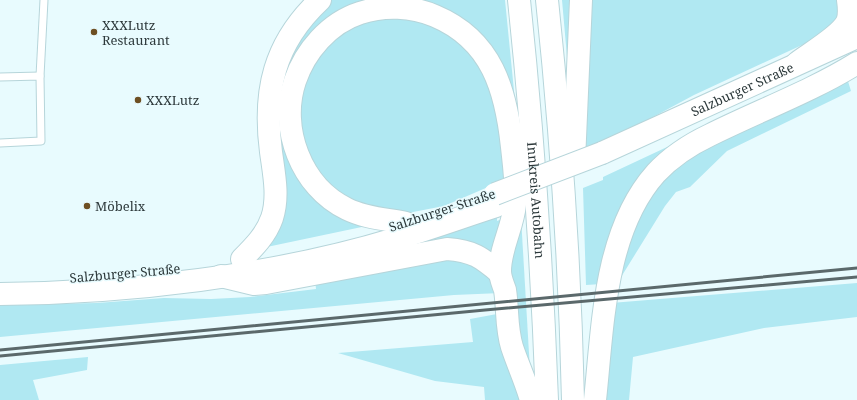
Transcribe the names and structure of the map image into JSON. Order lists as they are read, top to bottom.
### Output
{
  "streets": {
    "main road": ["Salzburger Straße", "Innkreis Autobahn"]
  },
  "places": ["XXXLutz Restaurant", "XXXLutz", "Möbelix"]
}
